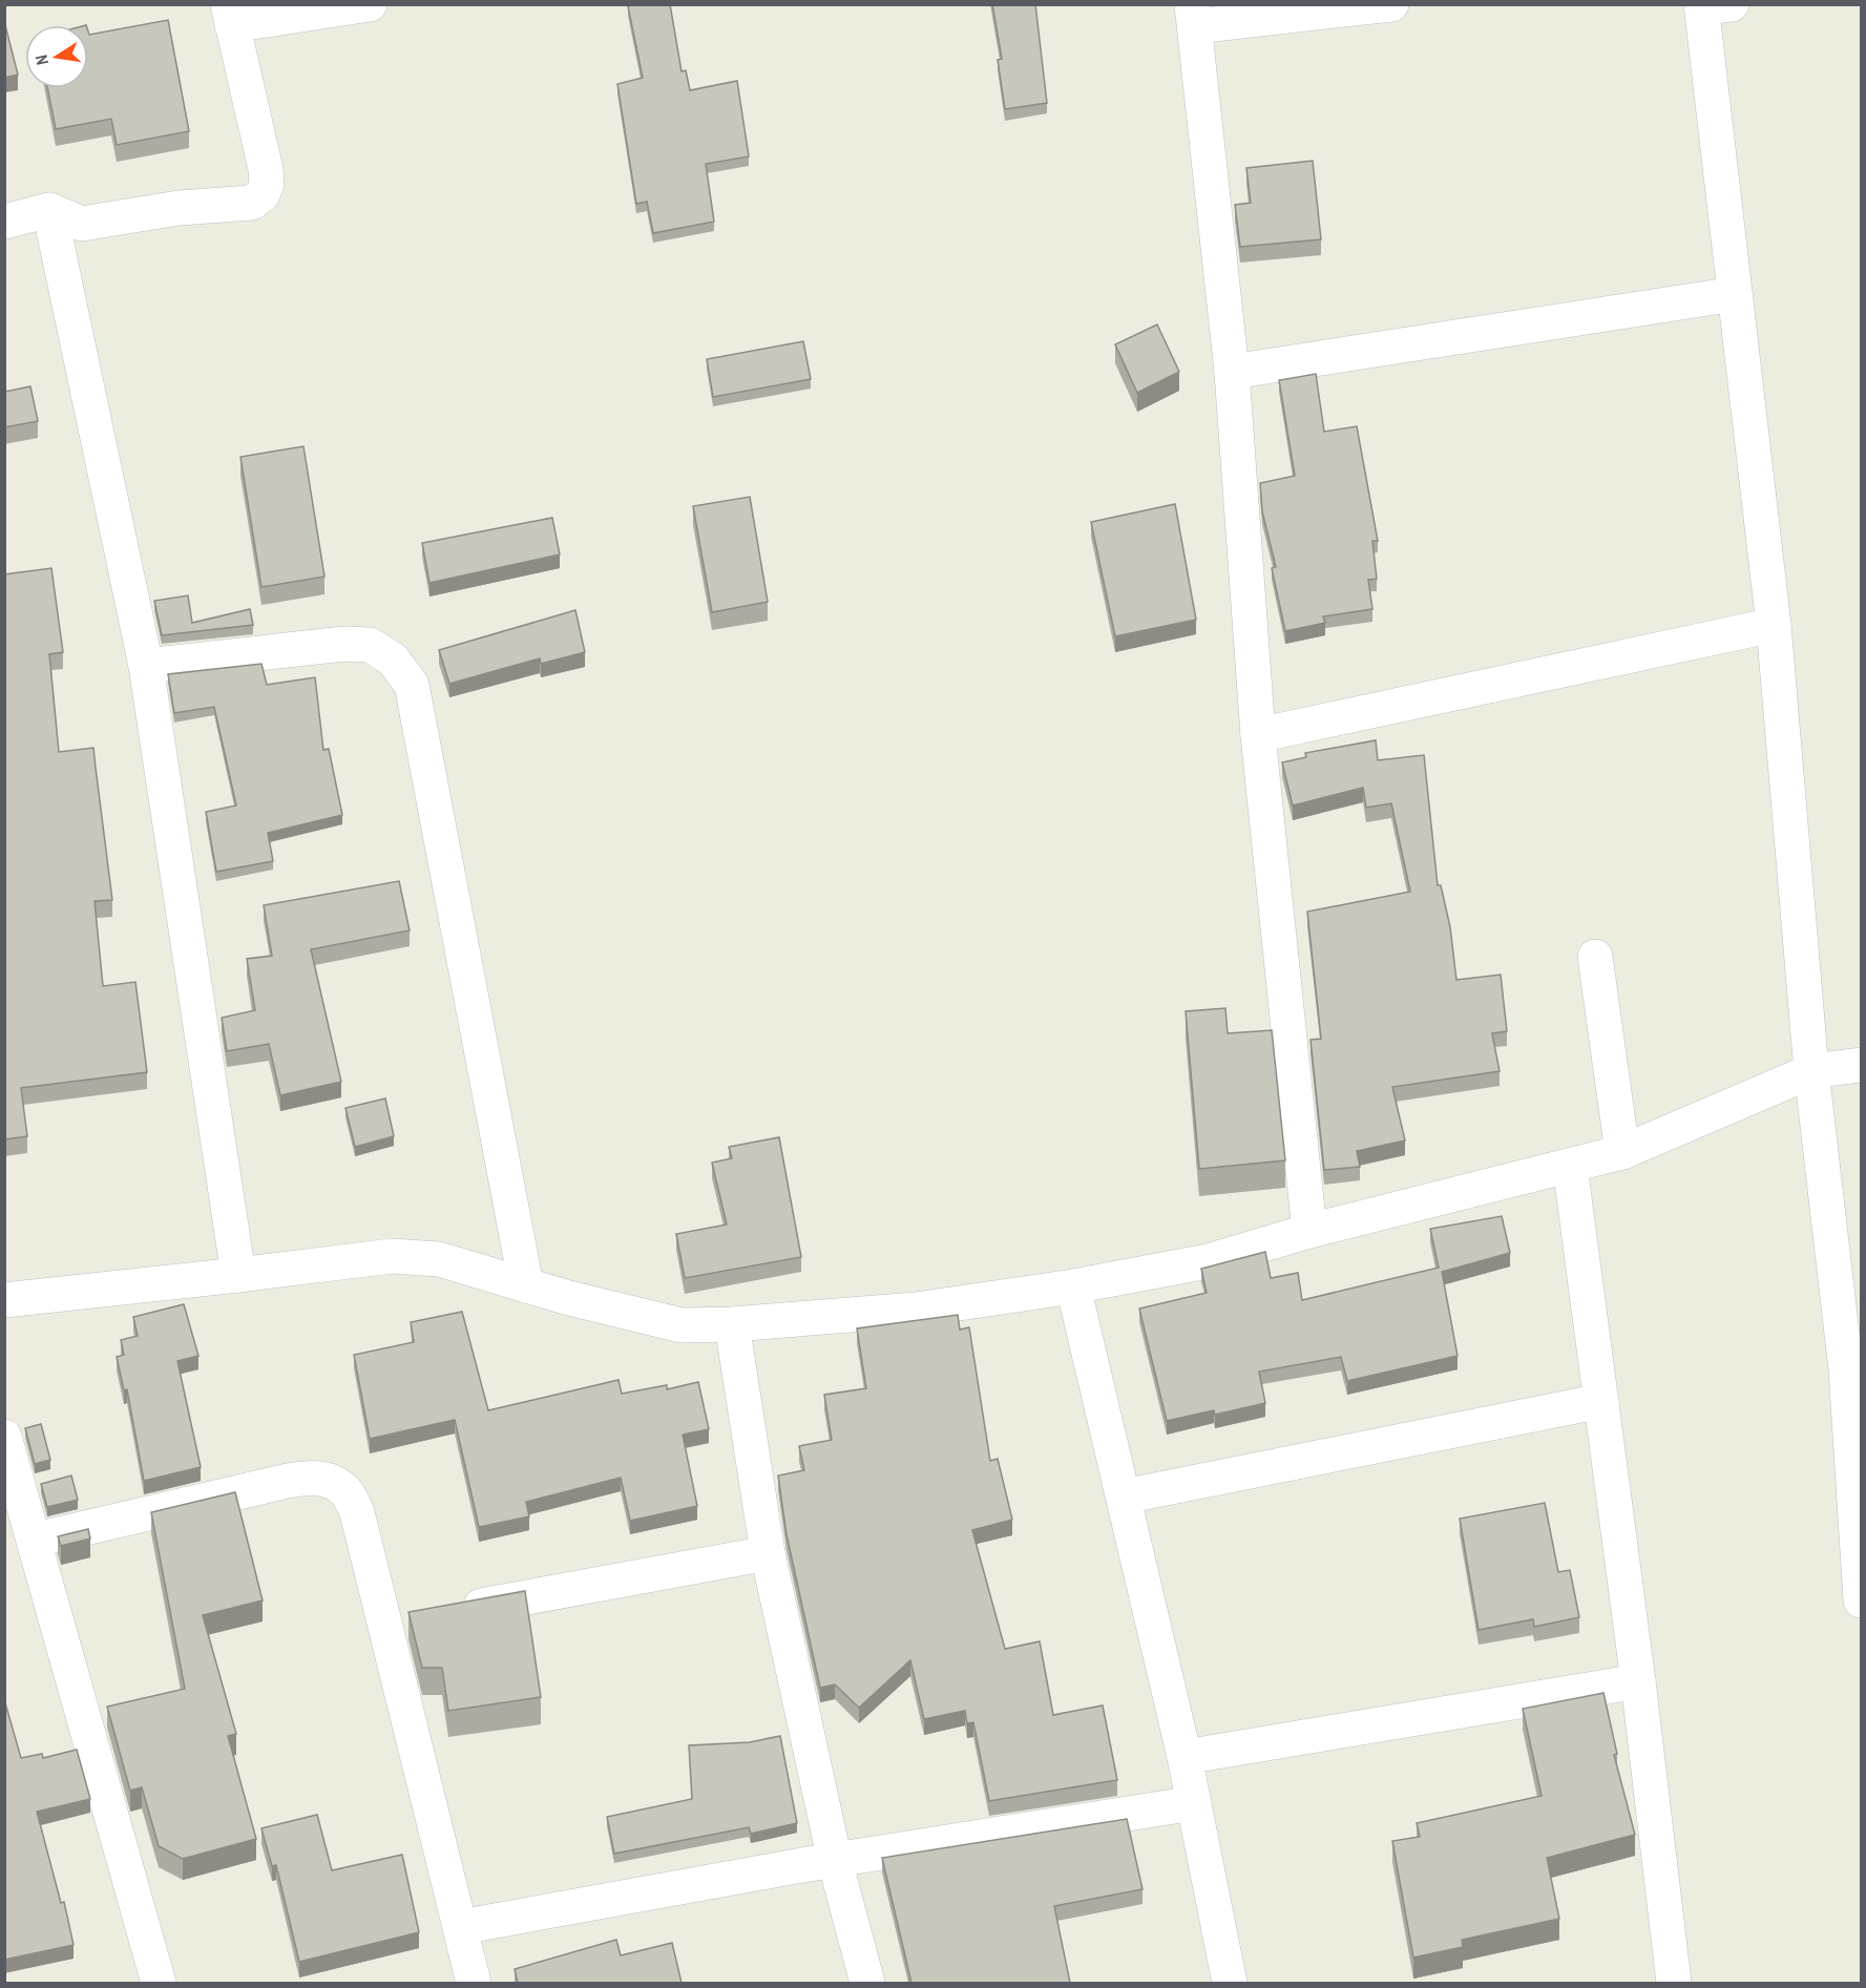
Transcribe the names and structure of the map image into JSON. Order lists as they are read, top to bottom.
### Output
{
  "north": "left"
}
